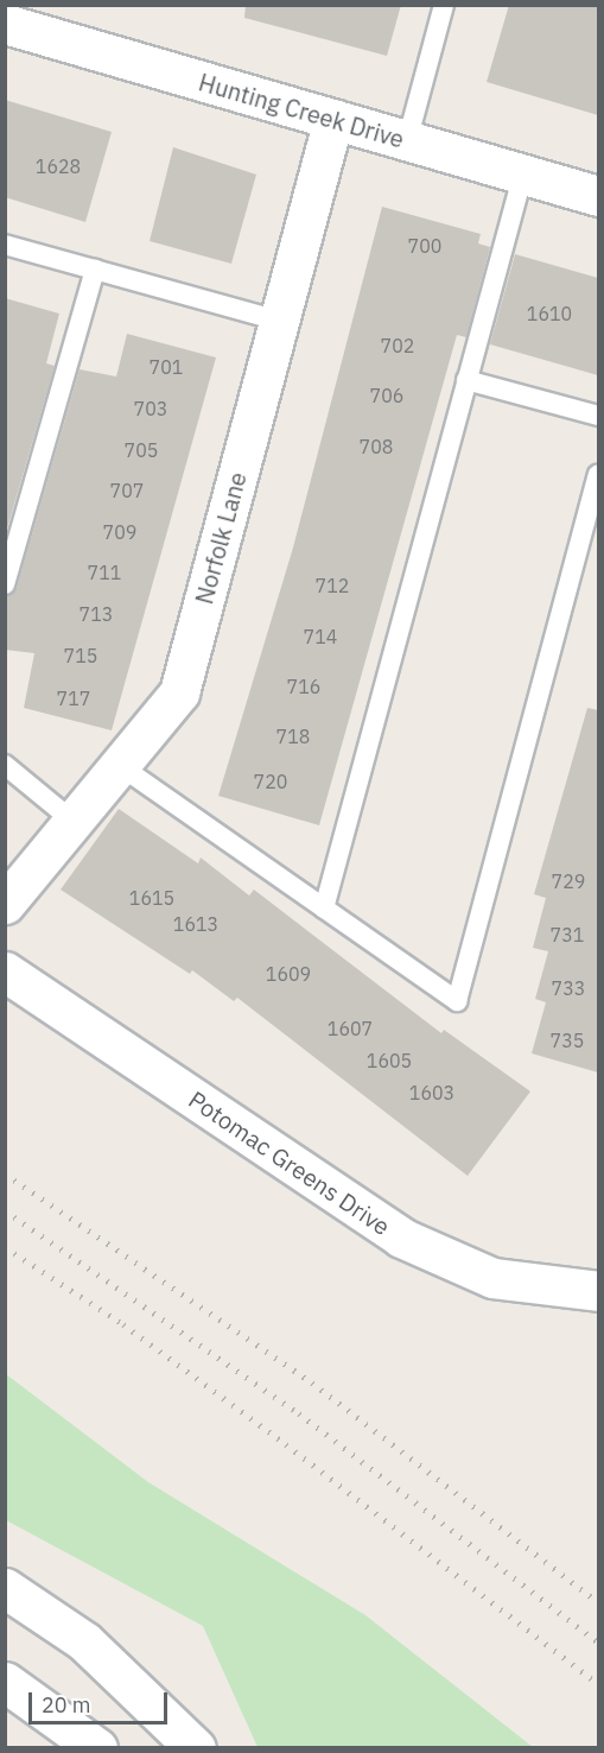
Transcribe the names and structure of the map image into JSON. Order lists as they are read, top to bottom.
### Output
{
  "streets": {
    "street": ["Hunting Creek Drive", "Norfolk Lane", "Potomac Greens Drive"]
  },
  "crossings": [
    ["Hunting Creek Drive", "Norfolk Lane"]
  ],
  "house_numbers": [
    "1628",
    "700",
    "1610",
    "702",
    "701",
    "706",
    "703",
    "708",
    "705",
    "707",
    "709",
    "711",
    "712",
    "713",
    "714",
    "715",
    "716",
    "717",
    "718",
    "720",
    "729",
    "1615",
    "1613",
    "731",
    "1609",
    "733",
    "1607",
    "735",
    "1605",
    "1603"
  ],
  "scale_bar": "20 m"
}
